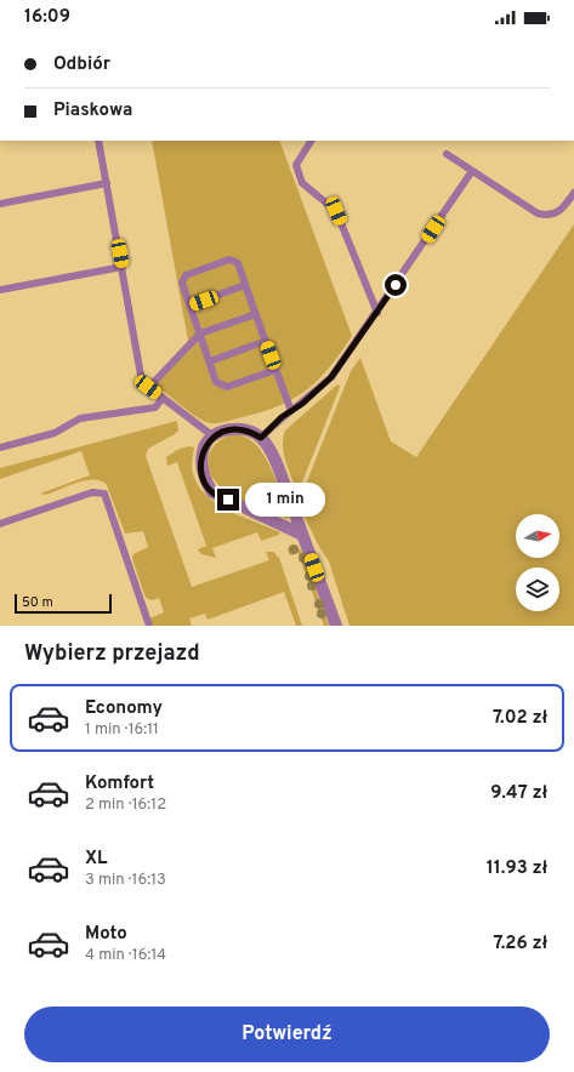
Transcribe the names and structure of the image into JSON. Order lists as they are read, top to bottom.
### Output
{
  "scale_bar": "50 m",
  "north": "right",
  "page": {
    "status": "16:09",
    "banner": ["Odbiór", "Piaskowa"],
    "bubble": "1 min",
    "scale": "50 m",
    "heading": "Wybierz przejazd",
    "list": [
      {
        "name": "Economy",
        "note": "1 min · 16:11",
        "value": "7.02 zł"
      },
      {
        "name": "Komfort",
        "note": "2 min · 16:12",
        "value": "9.47 zł"
      },
      {
        "name": "XL",
        "note": "3 min · 16:13",
        "value": "11.93 zł"
      },
      {
        "name": "Moto",
        "note": "4 min · 16:14",
        "value": "7.26 zł"
      }
    ],
    "buttons": "Potwierdź"
  }
}
